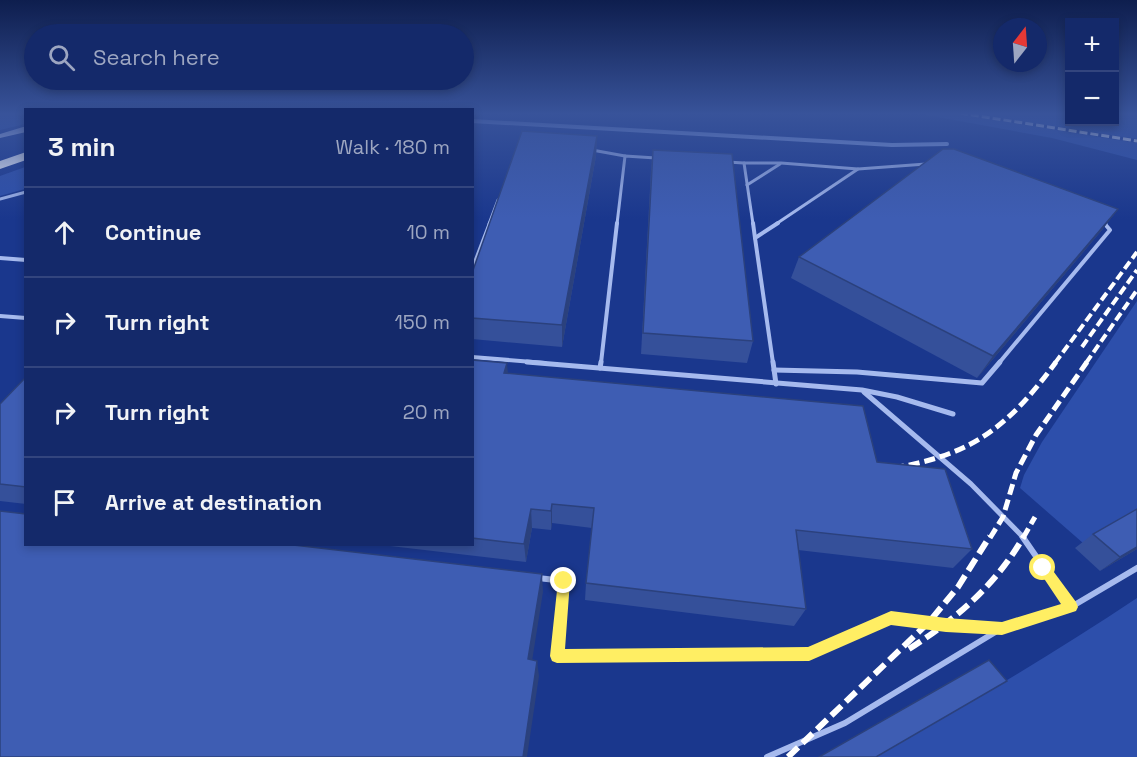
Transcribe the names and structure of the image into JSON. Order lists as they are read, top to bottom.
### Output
{
  "north": "top",
  "page": {
    "map_buttons": ["+", "−"],
    "search": "Search here",
    "heading": ["3 min", "Walk · 180 m"],
    "list": [
      ["Continue", "10 m"],
      ["Turn right", "150 m"],
      ["Turn right", "20 m"],
      "Arrive at destination"
    ]
  }
}
